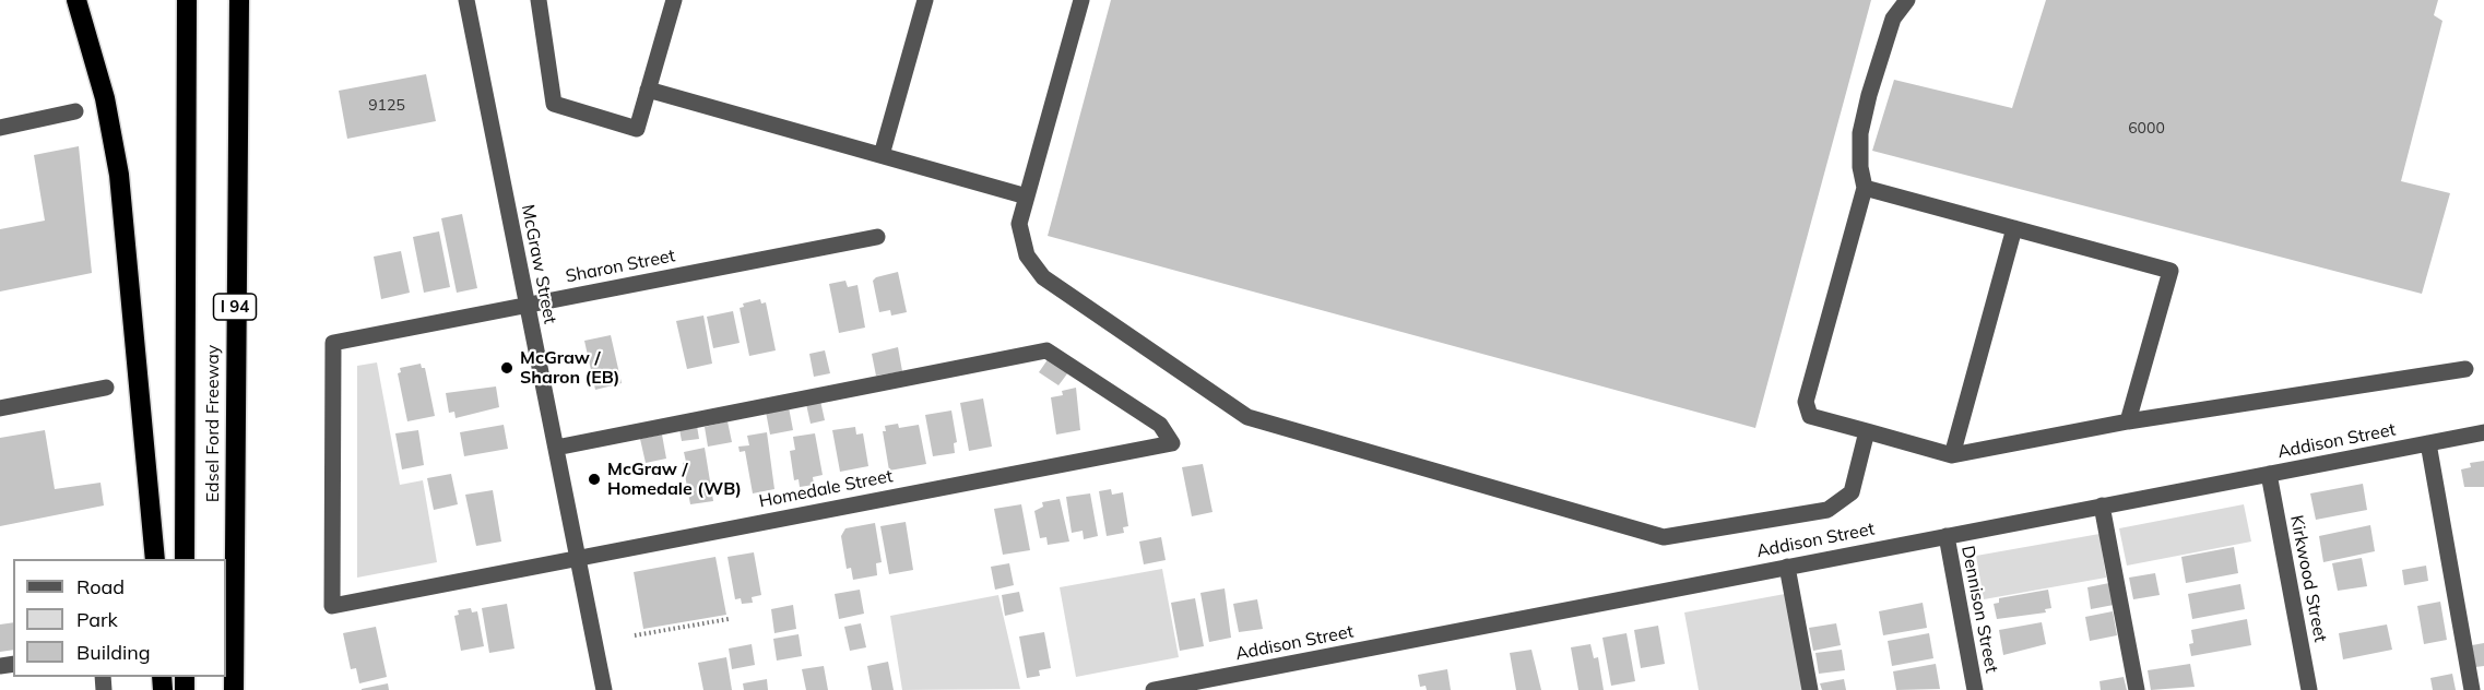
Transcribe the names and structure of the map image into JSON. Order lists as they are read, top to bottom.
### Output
{
  "streets": {
    "highway": ["I 94", "Edsel Ford Freeway"],
    "street": [
      "McGraw Street",
      "Sharon Street",
      "Addison Street",
      "Homedale Street",
      "Kirkwood Street",
      "Dennison Street"
    ]
  },
  "crossings": [
    ["McGraw Street", "Sharon Street"],
    ["McGraw Street", "Homedale Street"],
    ["Sharon Street", "Homedale Street"],
    ["Addison Street", "Kirkwood Street"],
    ["Addison Street", "Dennison Street"]
  ],
  "places": ["McGraw / Sharon (EB)", "McGraw / Homedale (WB)"],
  "house_numbers": ["9125", "6000"],
  "legend": ["Road", "Park", "Building"]
}
